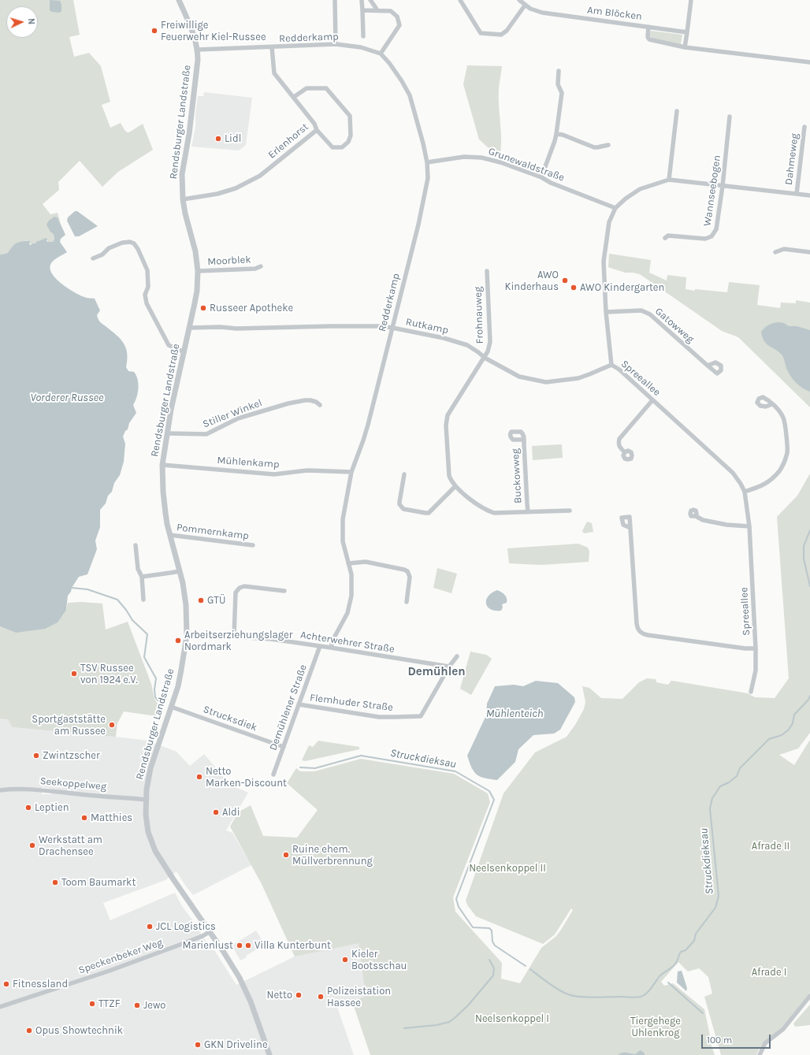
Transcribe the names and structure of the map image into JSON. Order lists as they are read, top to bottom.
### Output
{
  "streets": {
    "street": [
      "Am Blöcken",
      "Redderkamp",
      "Rendsburger Landstraße",
      "Erlenhorst",
      "Dahmeweg",
      "Grunewaldstraße",
      "Wannseebogen",
      "Moorblek",
      "Frohnauweg",
      "Gatowweg",
      "Rutkamp",
      "Spreeallee",
      "Stiller Winkel",
      "Mühlenkamp",
      "Buckowweg",
      "Pommernkamp",
      "Achterwehrer Straße",
      "Flemhuder Straße",
      "Demühlener Straße",
      "Strucksdiek",
      "Seekoppelweg",
      "Speckenbeker Weg"
    ]
  },
  "crossings": [
    ["Redderkamp", "Rendsburger Landstraße"],
    ["Redderkamp", "Erlenhorst"],
    ["Redderkamp", "Grunewaldstraße"],
    ["Redderkamp", "Rutkamp"],
    ["Redderkamp", "Mühlenkamp"],
    ["Redderkamp", "Achterwehrer Straße"],
    ["Rendsburger Landstraße", "Erlenhorst"],
    ["Rendsburger Landstraße", "Moorblek"],
    ["Rendsburger Landstraße", "Rutkamp"],
    ["Rendsburger Landstraße", "Stiller Winkel"],
    ["Rendsburger Landstraße", "Mühlenkamp"],
    ["Rendsburger Landstraße", "Pommernkamp"],
    ["Rendsburger Landstraße", "Achterwehrer Straße"],
    ["Rendsburger Landstraße", "Strucksdiek"],
    ["Rendsburger Landstraße", "Seekoppelweg"],
    ["Rendsburger Landstraße", "Speckenbeker Weg"],
    ["Dahmeweg", "Spreeallee"],
    ["Grunewaldstraße", "Spreeallee"],
    ["Wannseebogen", "Spreeallee"],
    ["Frohnauweg", "Rutkamp"],
    ["Gatowweg", "Spreeallee"],
    ["Rutkamp", "Spreeallee"],
    ["Achterwehrer Straße", "Flemhuder Straße"],
    ["Achterwehrer Straße", "Demühlener Straße"],
    ["Flemhuder Straße", "Demühlener Straße"],
    ["Demühlener Straße", "Strucksdiek"]
  ],
  "districts": ["Demühlen"],
  "water": ["Vorderer Russee", "Mühlenteich", "Struckdieksau"],
  "parks": [
    "Afrade II",
    "Neelsenkoppel II",
    "Afrade I",
    "Neelsenkoppel I",
    "Tiergehege Uhlenkrog"
  ],
  "places": [
    "Freiwillige Feuerwehr Kiel-Russee",
    "Lidl",
    "AWO Kinderhaus",
    "AWO Kindergarten",
    "Russeer Apotheke",
    "GTÜ",
    "Arbeitserziehungslager Nordmark",
    "TSV Russee von 1924 e.V.",
    "Sportgaststätte am Russee",
    "Zwintzscher",
    "Netto Marken-Discount",
    "Leptien",
    "Aldi",
    "Matthies",
    "Werkstatt am Drachensee",
    "Ruine ehem. Müllverbrennung",
    "Toom Baumarkt",
    "JCL Logistics",
    "Marienlust",
    "Villa Kunterbunt",
    "Kieler Bootsschau",
    "Fitnessland",
    "Netto",
    "Polizeistation Hassee",
    "TTZF",
    "Jewo",
    "Opus Showtechnik",
    "GKN Driveline"
  ],
  "scale_bar": "100 m",
  "north": "right"
}
